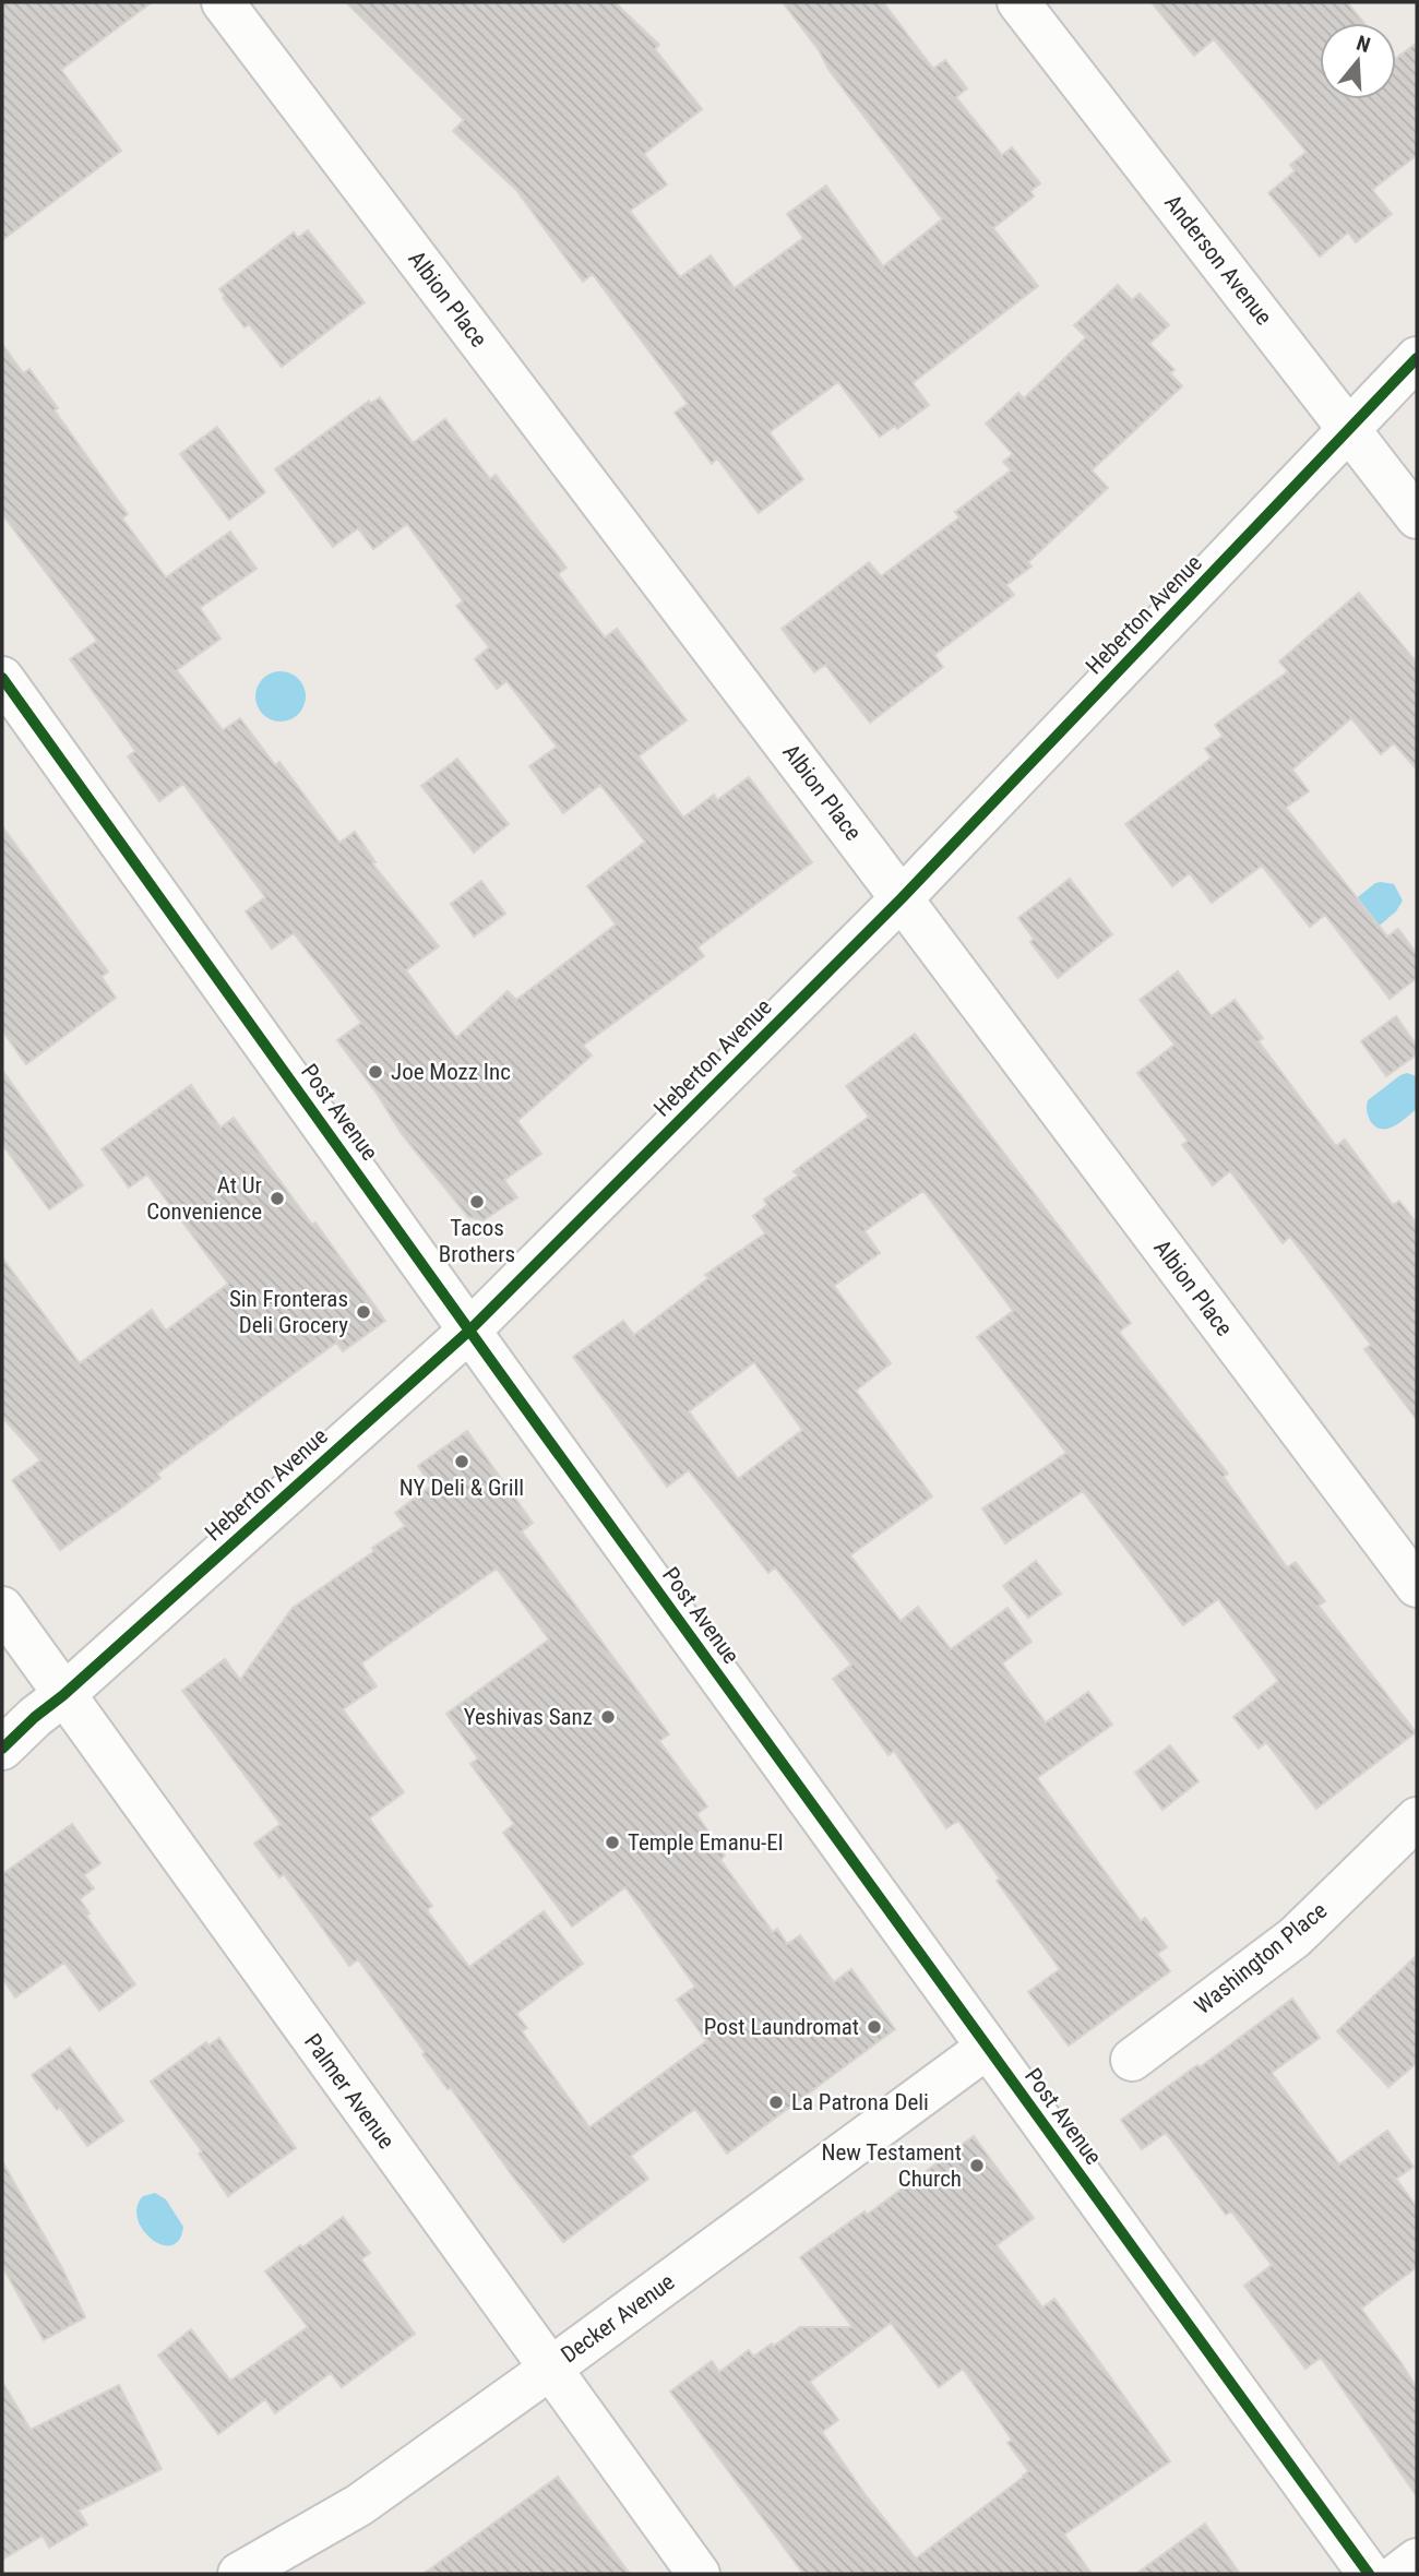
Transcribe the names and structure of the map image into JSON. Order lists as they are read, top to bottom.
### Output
{
  "streets": {
    "street": [
      "Anderson Avenue",
      "Albion Place",
      "Heberton Avenue",
      "Post Avenue",
      "Washington Place",
      "Palmer Avenue",
      "Decker Avenue"
    ]
  },
  "crossings": [
    ["Anderson Avenue", "Heberton Avenue"],
    ["Albion Place", "Heberton Avenue"],
    ["Heberton Avenue", "Post Avenue"],
    ["Heberton Avenue", "Palmer Avenue"],
    ["Post Avenue", "Decker Avenue"],
    ["Palmer Avenue", "Decker Avenue"]
  ],
  "places": [
    "Joe Mozz Inc",
    "At Ur Convenience",
    "Tacos Brothers",
    "Sin Fronteras Deli Grocery",
    "NY Deli & Grill",
    "Yeshivas Sanz",
    "Temple Emanu-El",
    "Post Laundromat",
    "La Patrona Deli",
    "New Testament Church"
  ],
  "north": "top"
}
